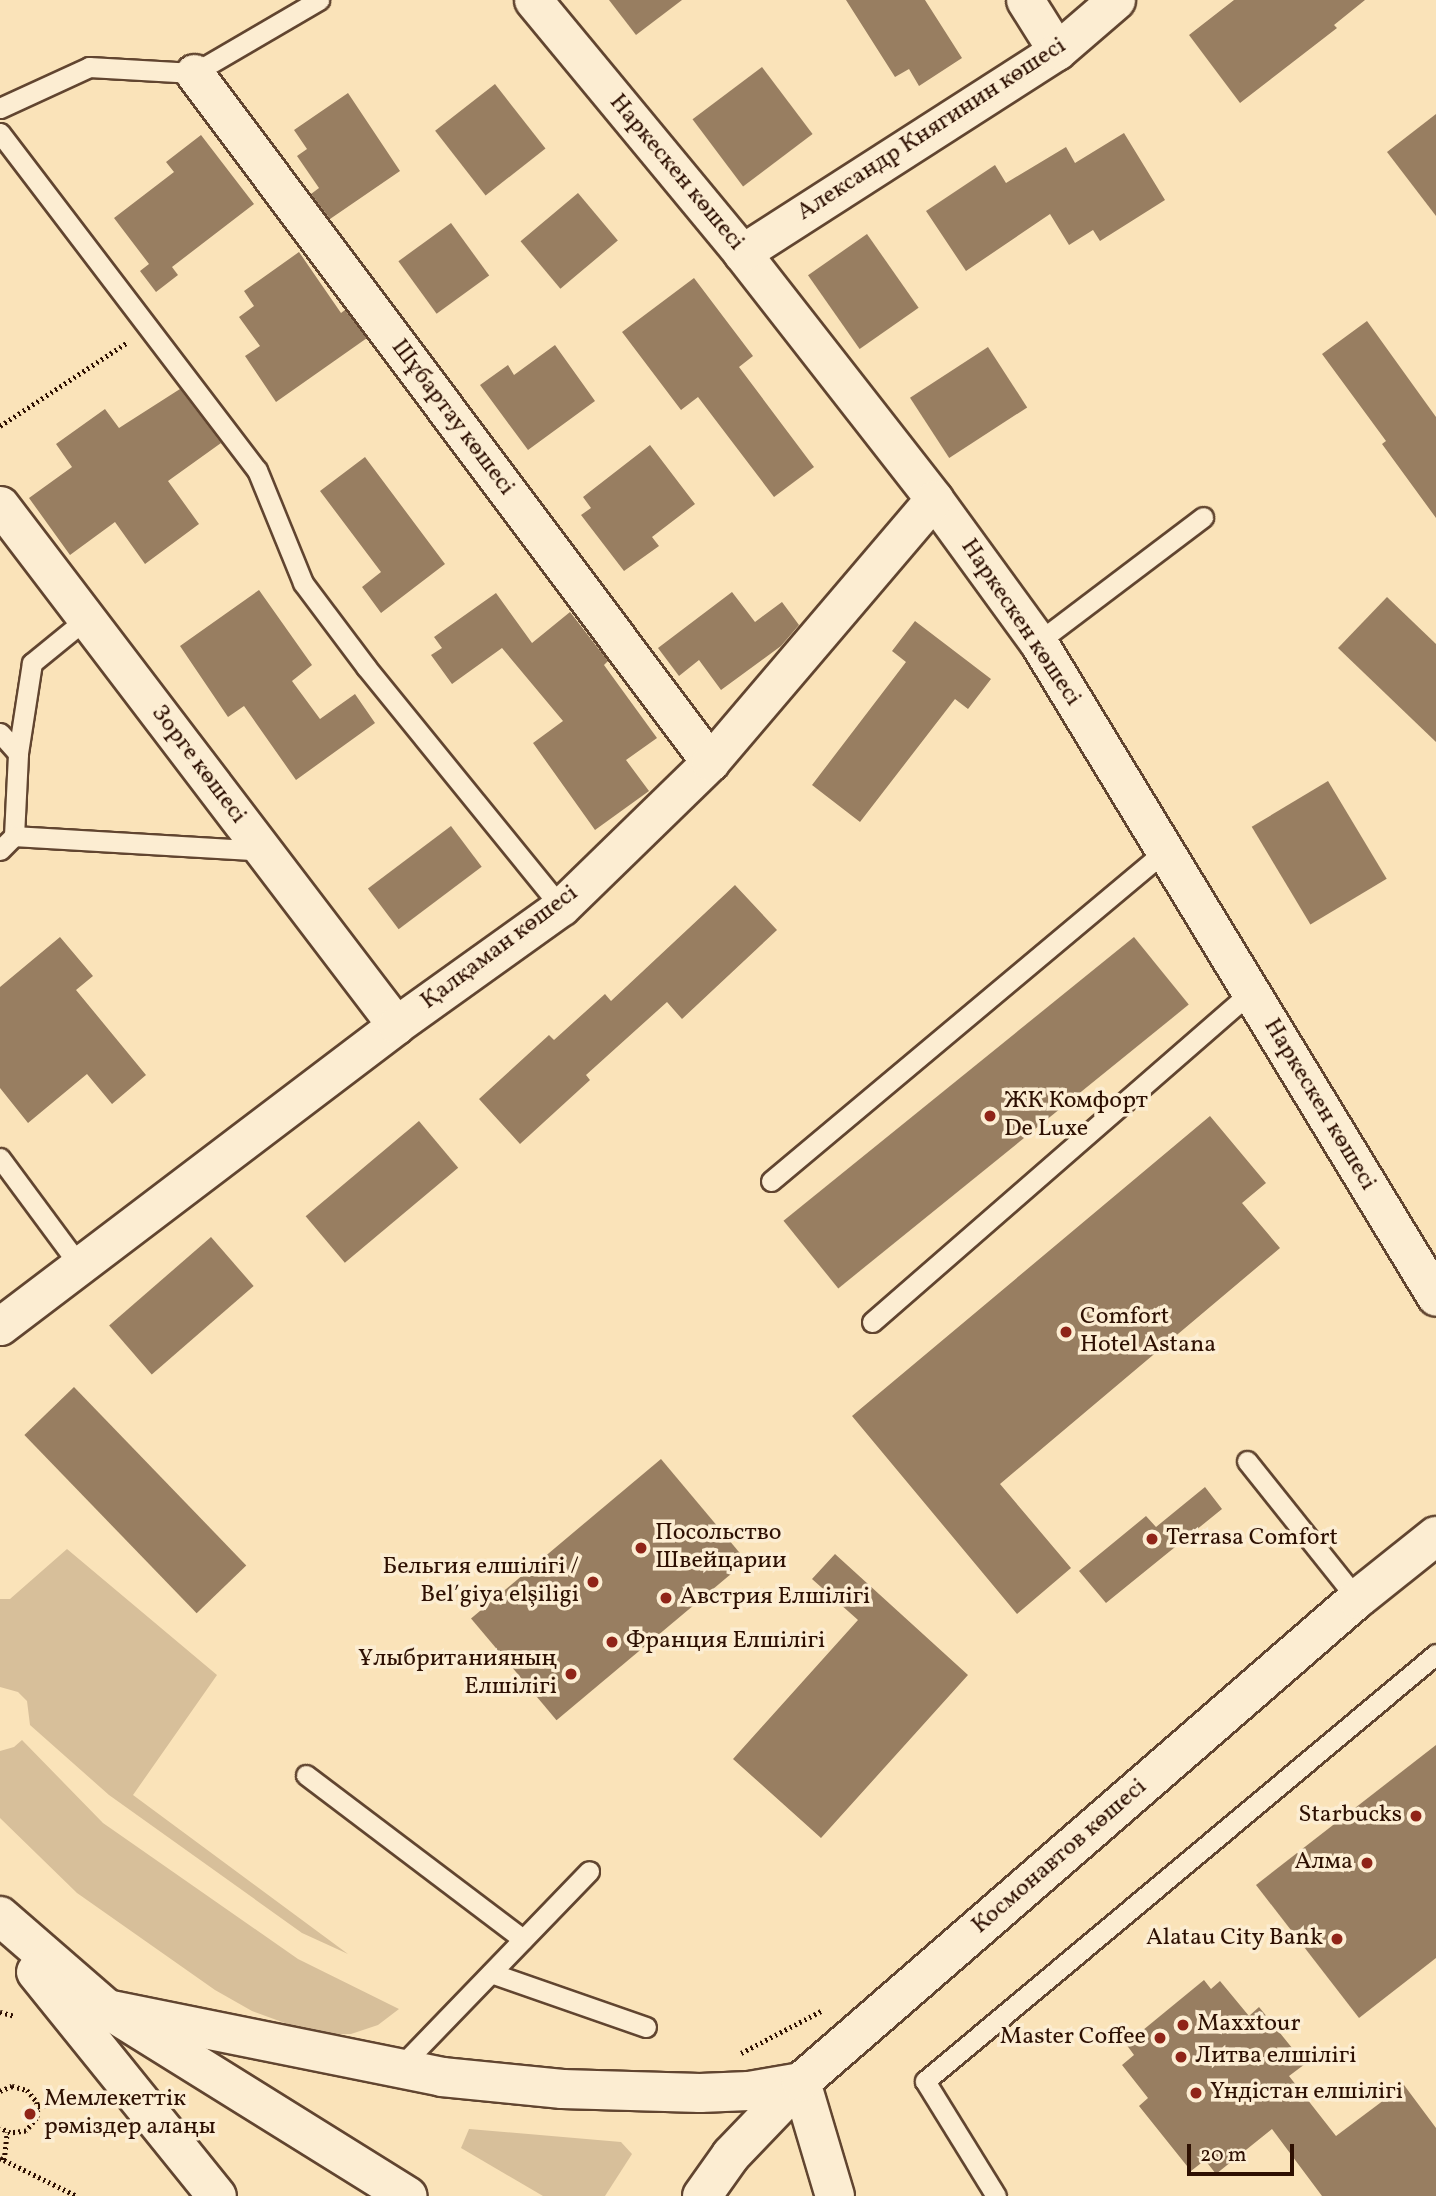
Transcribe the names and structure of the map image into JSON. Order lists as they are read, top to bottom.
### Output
{
  "streets": {
    "street": [
      "Александр Княгинин көшесі",
      "Наркескен көшесі",
      "Шұбартау көшесі",
      "Зорге көшесі",
      "Қалқаман көшесі",
      "Космонавтов көшесі"
    ]
  },
  "crossings": [
    ["Александр Княгинин көшесі", "Наркескен көшесі"],
    ["Наркескен көшесі", "Қалқаман көшесі"],
    ["Шұбартау көшесі", "Қалқаман көшесі"],
    ["Зорге көшесі", "Қалқаман көшесі"]
  ],
  "places": [
    "ЖК Комфорт De Luxe",
    "Comfort Hotel Astana",
    "Terrasa Comfort",
    "Посольство Швейцарии",
    "Бельгия елшілігі / Belʹgiya elşiligi",
    "Австрия Елшілігі",
    "Франция Елшілігі",
    "Ұлыбританияның Елшілігі",
    "Starbucks",
    "Алма",
    "Alatau City Bank",
    "Maxxtour",
    "Master Coffee",
    "Литва елшілігі",
    "Үндістан елшілігі",
    "Мемлекеттік рәміздер алаңы"
  ],
  "scale_bar": "20 m"
}
